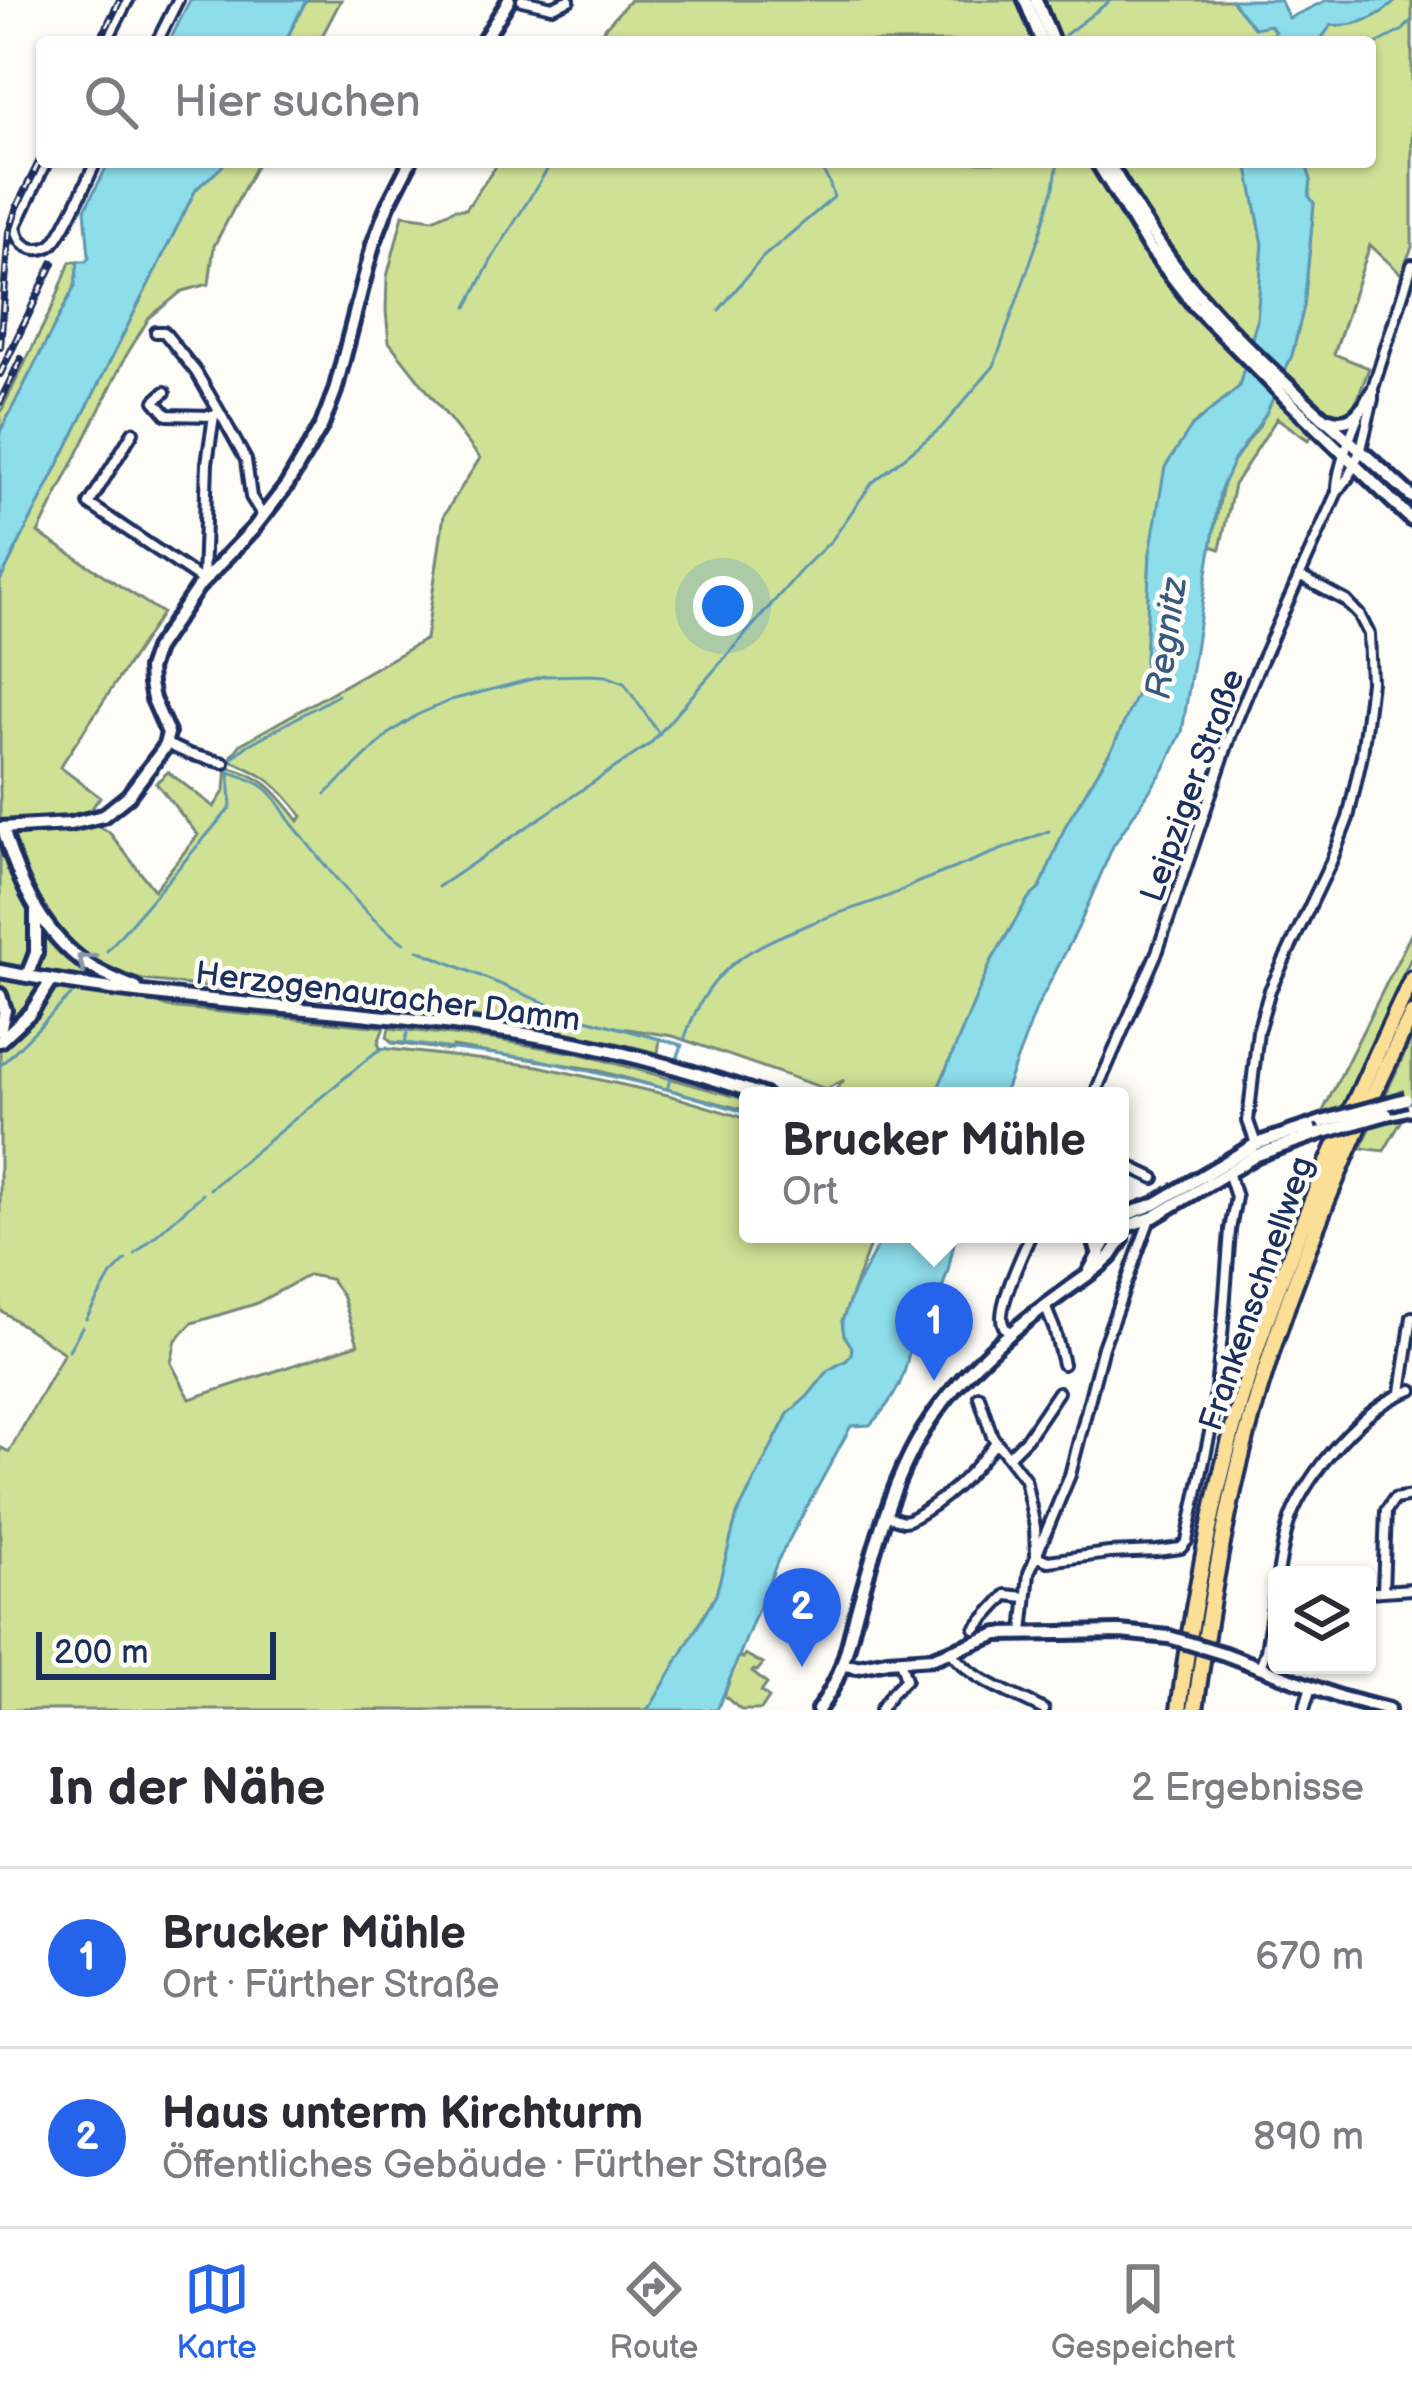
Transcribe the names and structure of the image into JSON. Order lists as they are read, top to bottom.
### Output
{
  "streets": {
    "highway": ["Frankenschnellweg"],
    "main road": ["Herzogenauracher Damm"],
    "street": ["Leipziger Straße"]
  },
  "water": ["Regnitz"],
  "scale_bar": "200 m",
  "page": {
    "search": "Hier suchen",
    "popup": ["Brucker Mühle", "Ort"],
    "pins": ["1", "2"],
    "scale": "200 m",
    "heading": ["In der Nähe", "2 Ergebnisse"],
    "list": [
      {
        "mark": "1",
        "name": "Brucker Mühle",
        "note": "Ort · Fürther Straße",
        "value": "670 m"
      },
      {
        "mark": "2",
        "name": "Haus unterm Kirchturm",
        "note": "Öffentliches Gebäude · Fürther Straße",
        "value": "890 m"
      }
    ],
    "nav": ["Karte", "Route", "Gespeichert"]
  }
}
